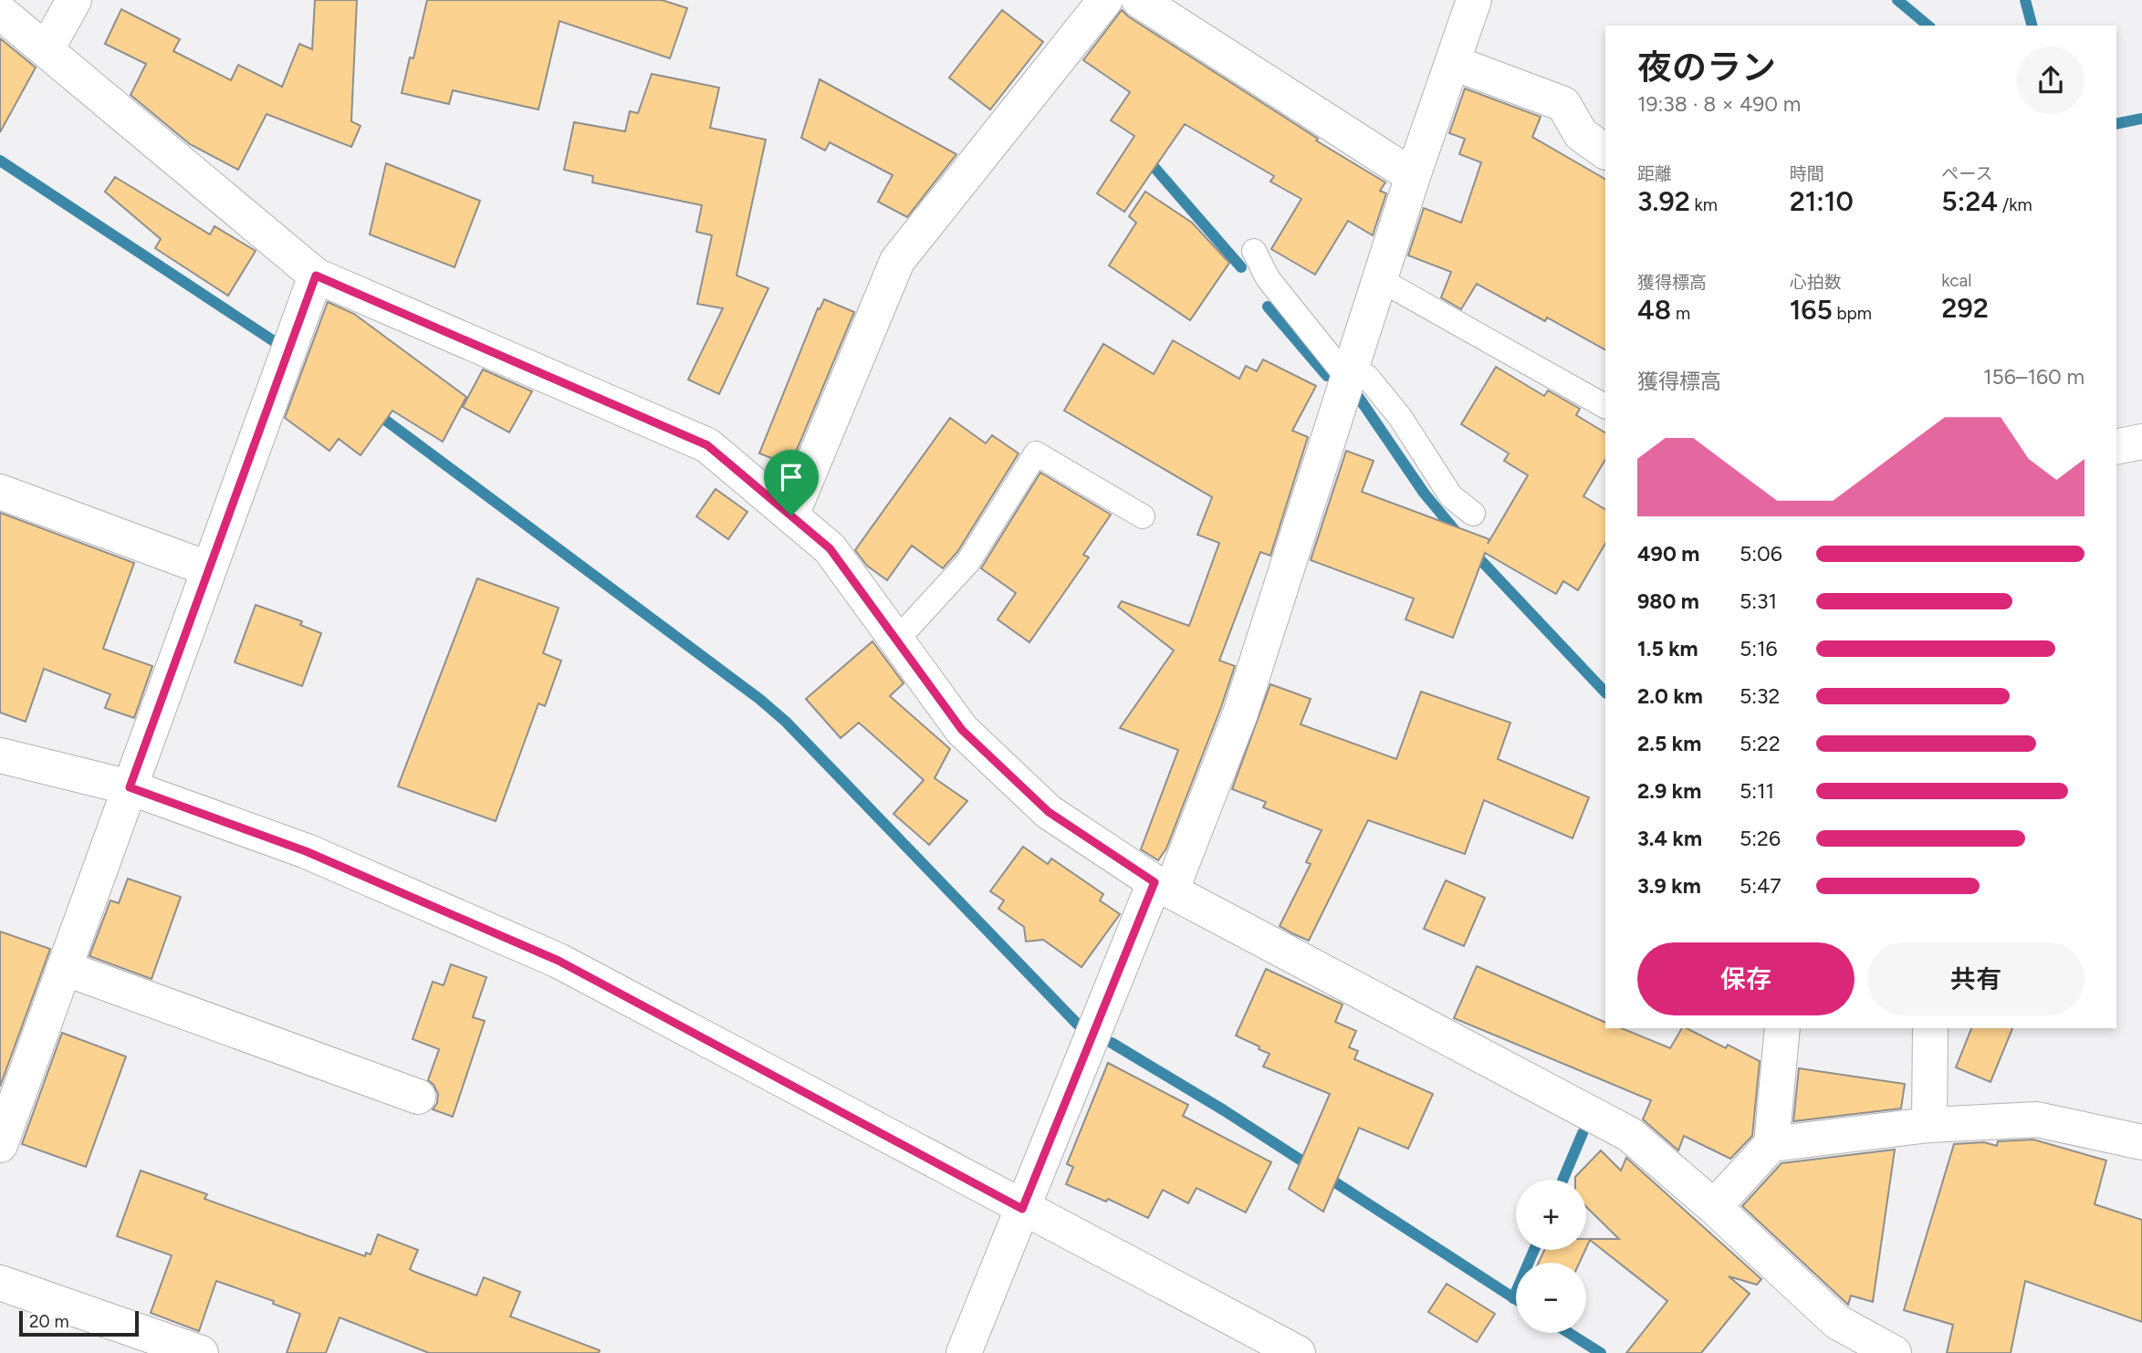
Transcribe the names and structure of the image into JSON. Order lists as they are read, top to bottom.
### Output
{
  "scale_bar": "20 m",
  "page": {
    "heading": ["夜のラン", "19:38 · 8 × 490 m"],
    "stats": [
      ["距離", "3.92 km"],
      ["時間", "21:10"],
      ["ペース", "5:24 /km"],
      ["獲得標高", "48 m"],
      ["心拍数", "165 bpm"],
      ["kcal", "292"]
    ],
    "chart": ["獲得標高", "156–160 m"],
    "list": [
      {
        "name": "490 m",
        "note": "5:06"
      },
      {
        "name": "980 m",
        "note": "5:31"
      },
      {
        "name": "1.5 km",
        "note": "5:16"
      },
      {
        "name": "2.0 km",
        "note": "5:32"
      },
      {
        "name": "2.5 km",
        "note": "5:22"
      },
      {
        "name": "2.9 km",
        "note": "5:11"
      },
      {
        "name": "3.4 km",
        "note": "5:26"
      },
      {
        "name": "3.9 km",
        "note": "5:47"
      }
    ],
    "buttons": ["保存", "共有"],
    "map_buttons": ["+", "−"],
    "scale": "20 m"
  }
}
